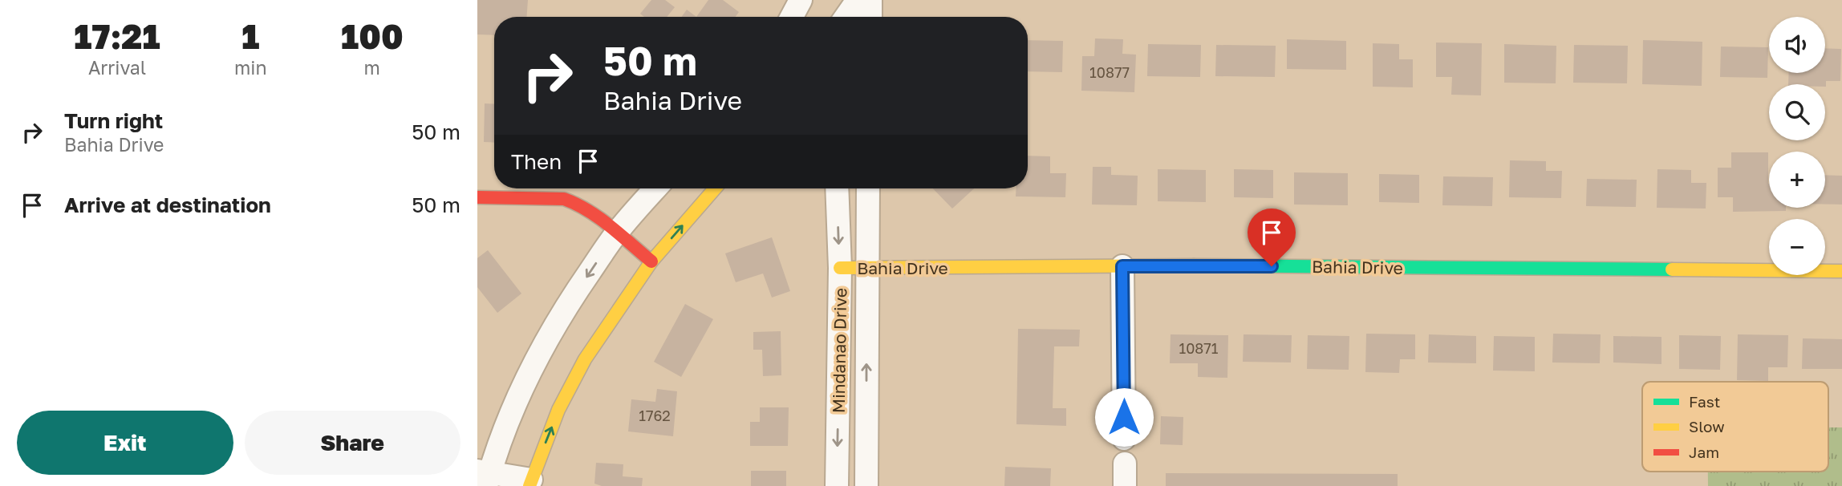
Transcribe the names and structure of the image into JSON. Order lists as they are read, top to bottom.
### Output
{
  "streets": {
    "street": ["Bahia Drive", "Mindanao Drive"]
  },
  "crossings": [
    ["Bahia Drive", "Mindanao Drive"]
  ],
  "house_numbers": ["10877", "10871", "1762"],
  "legend": ["Fast", "Slow", "Jam"],
  "page": {
    "eta": [
      "17:21",
      "Arrival",
      "1",
      "min",
      "100",
      "m"
    ],
    "map_buttons": ["+", "−"],
    "turn": ["50 m", "Bahia Drive"],
    "list": [
      {
        "name": "Turn right",
        "note": "Bahia Drive",
        "value": "50 m"
      },
      {
        "name": "Arrive at destination",
        "value": "50 m"
      }
    ],
    "then": "Then",
    "buttons": ["Exit", "Share"]
  }
}
